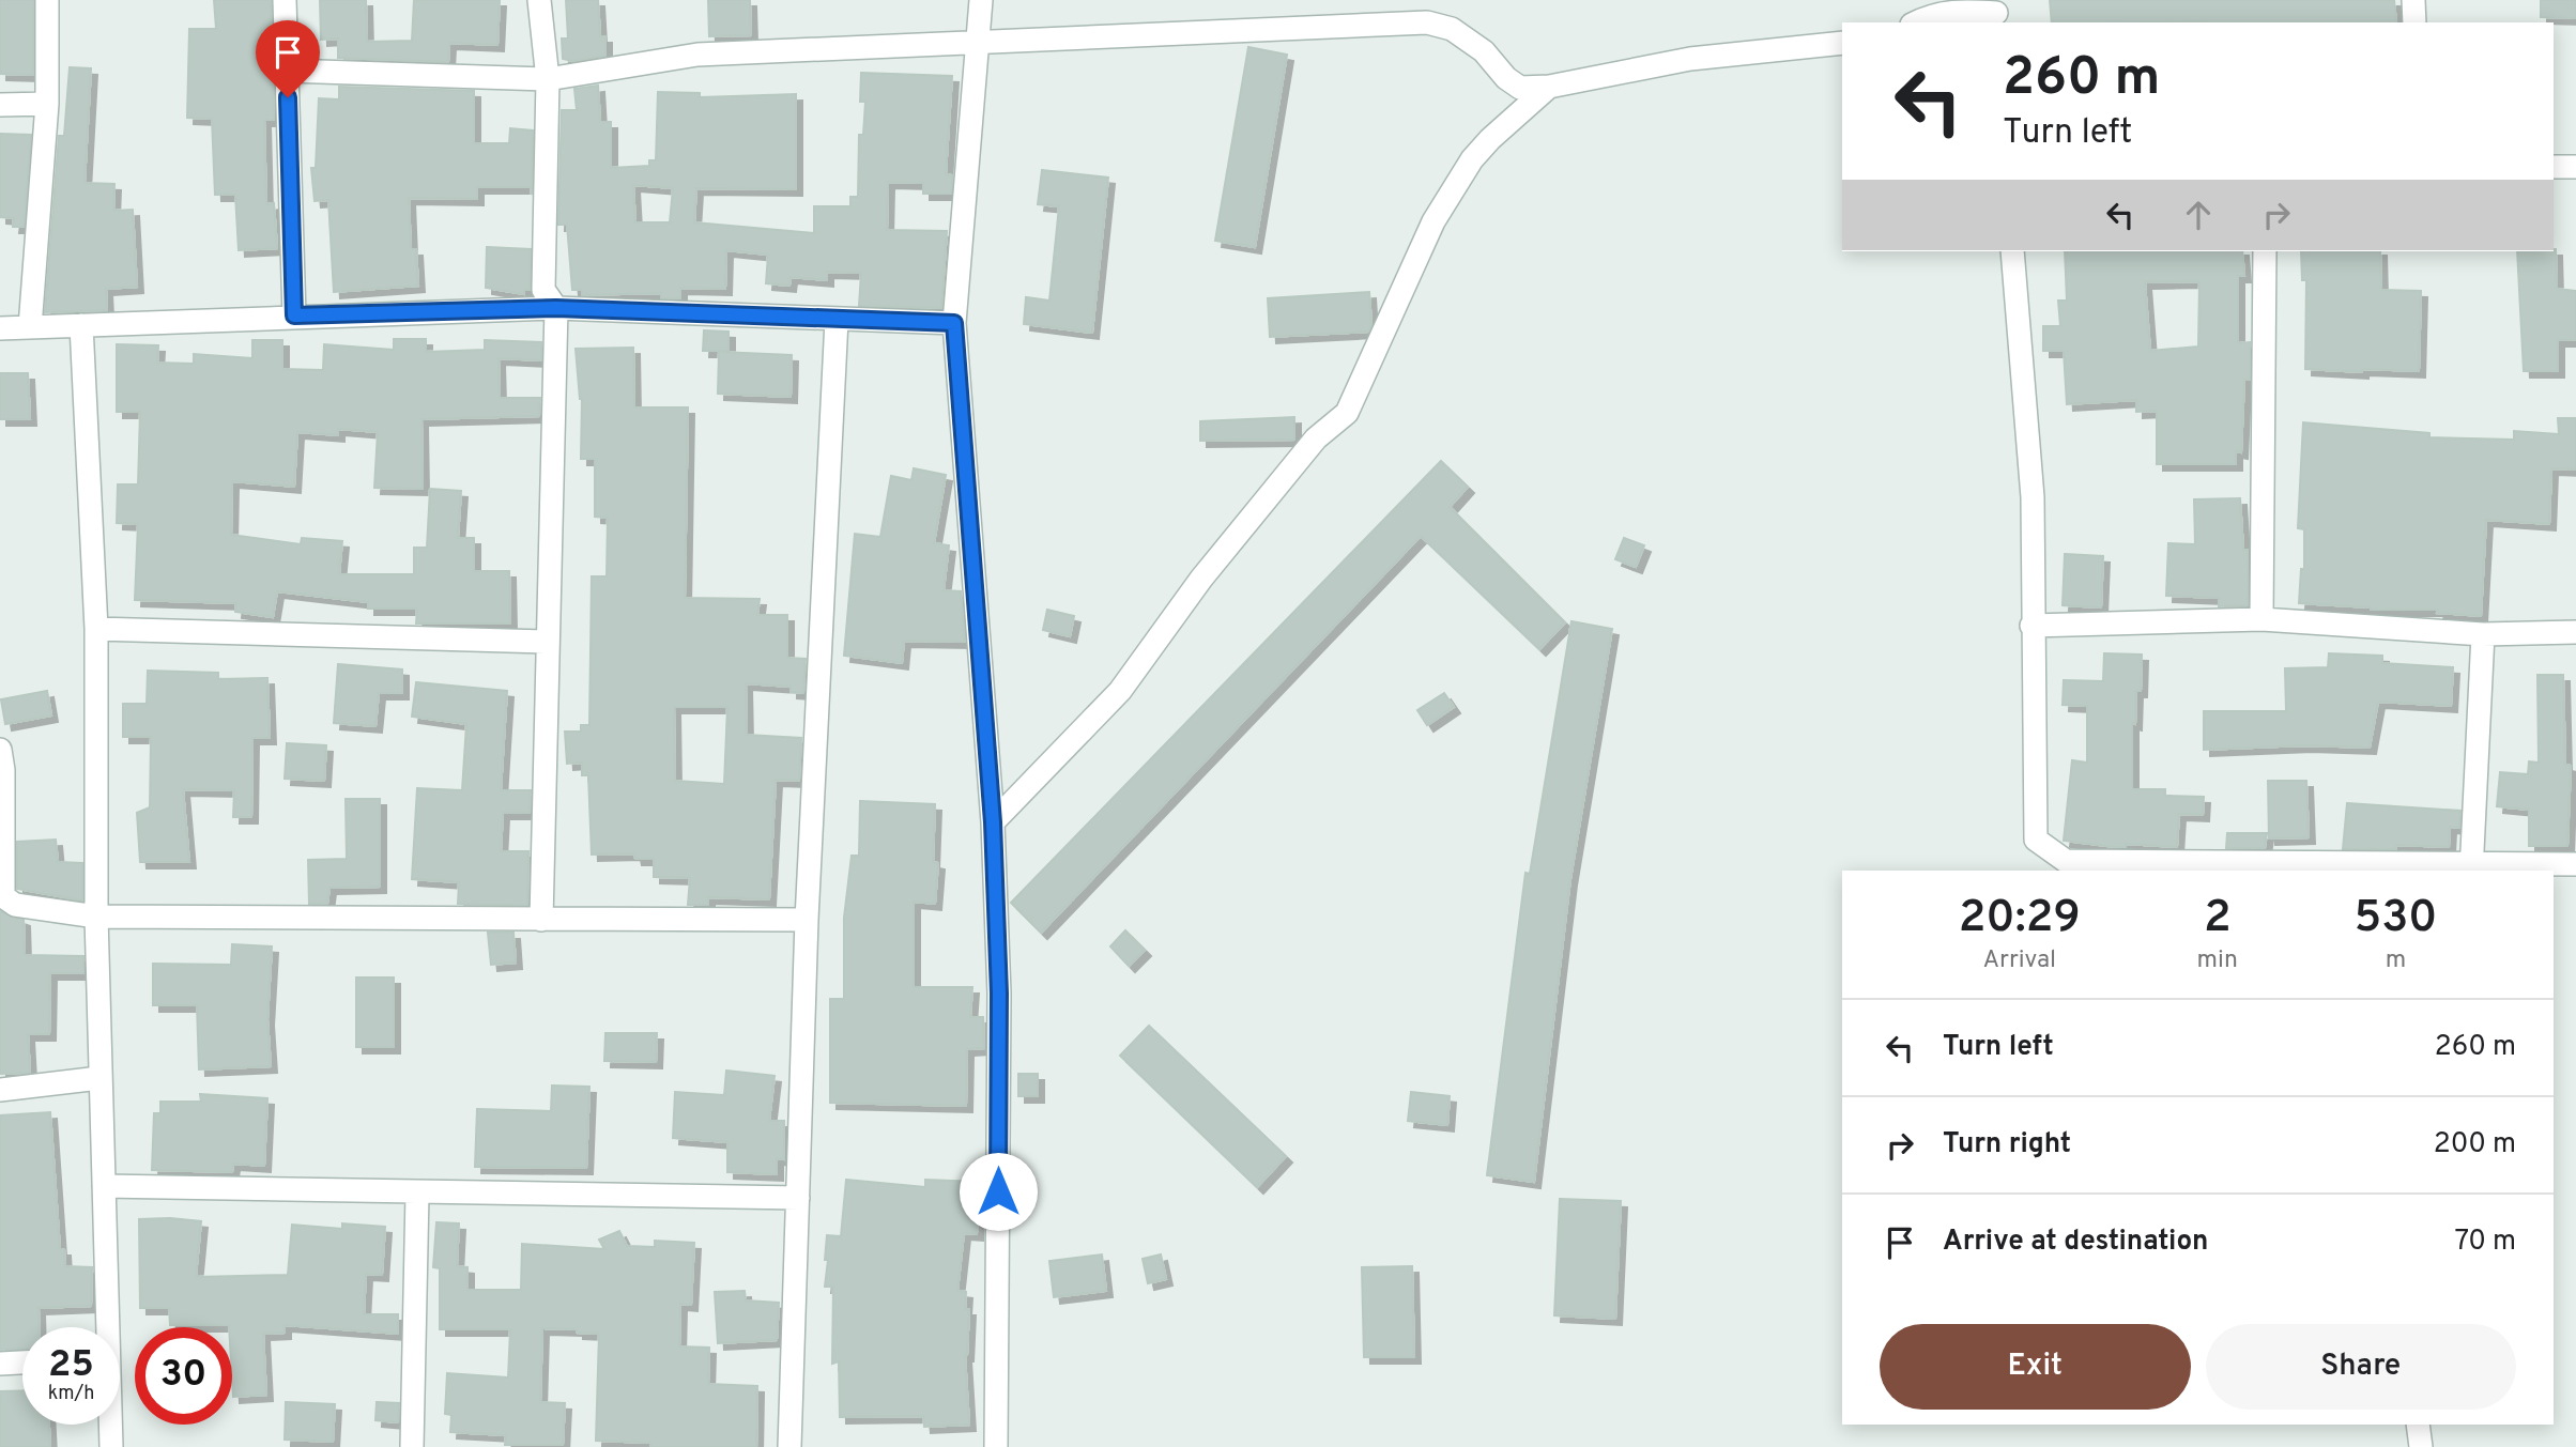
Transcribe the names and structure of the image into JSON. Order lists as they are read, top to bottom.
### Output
{
  "page": {
    "turn": ["260 m", "Turn left"],
    "eta": [
      "20:29",
      "Arrival",
      "2",
      "min",
      "530",
      "m"
    ],
    "list": [
      {
        "name": "Turn left",
        "value": "260 m"
      },
      {
        "name": "Turn right",
        "value": "200 m"
      },
      {
        "name": "Arrive at destination",
        "value": "70 m"
      }
    ],
    "buttons": ["Exit", "Share"],
    "speed": "25 km/h",
    "limit": "30"
  }
}
